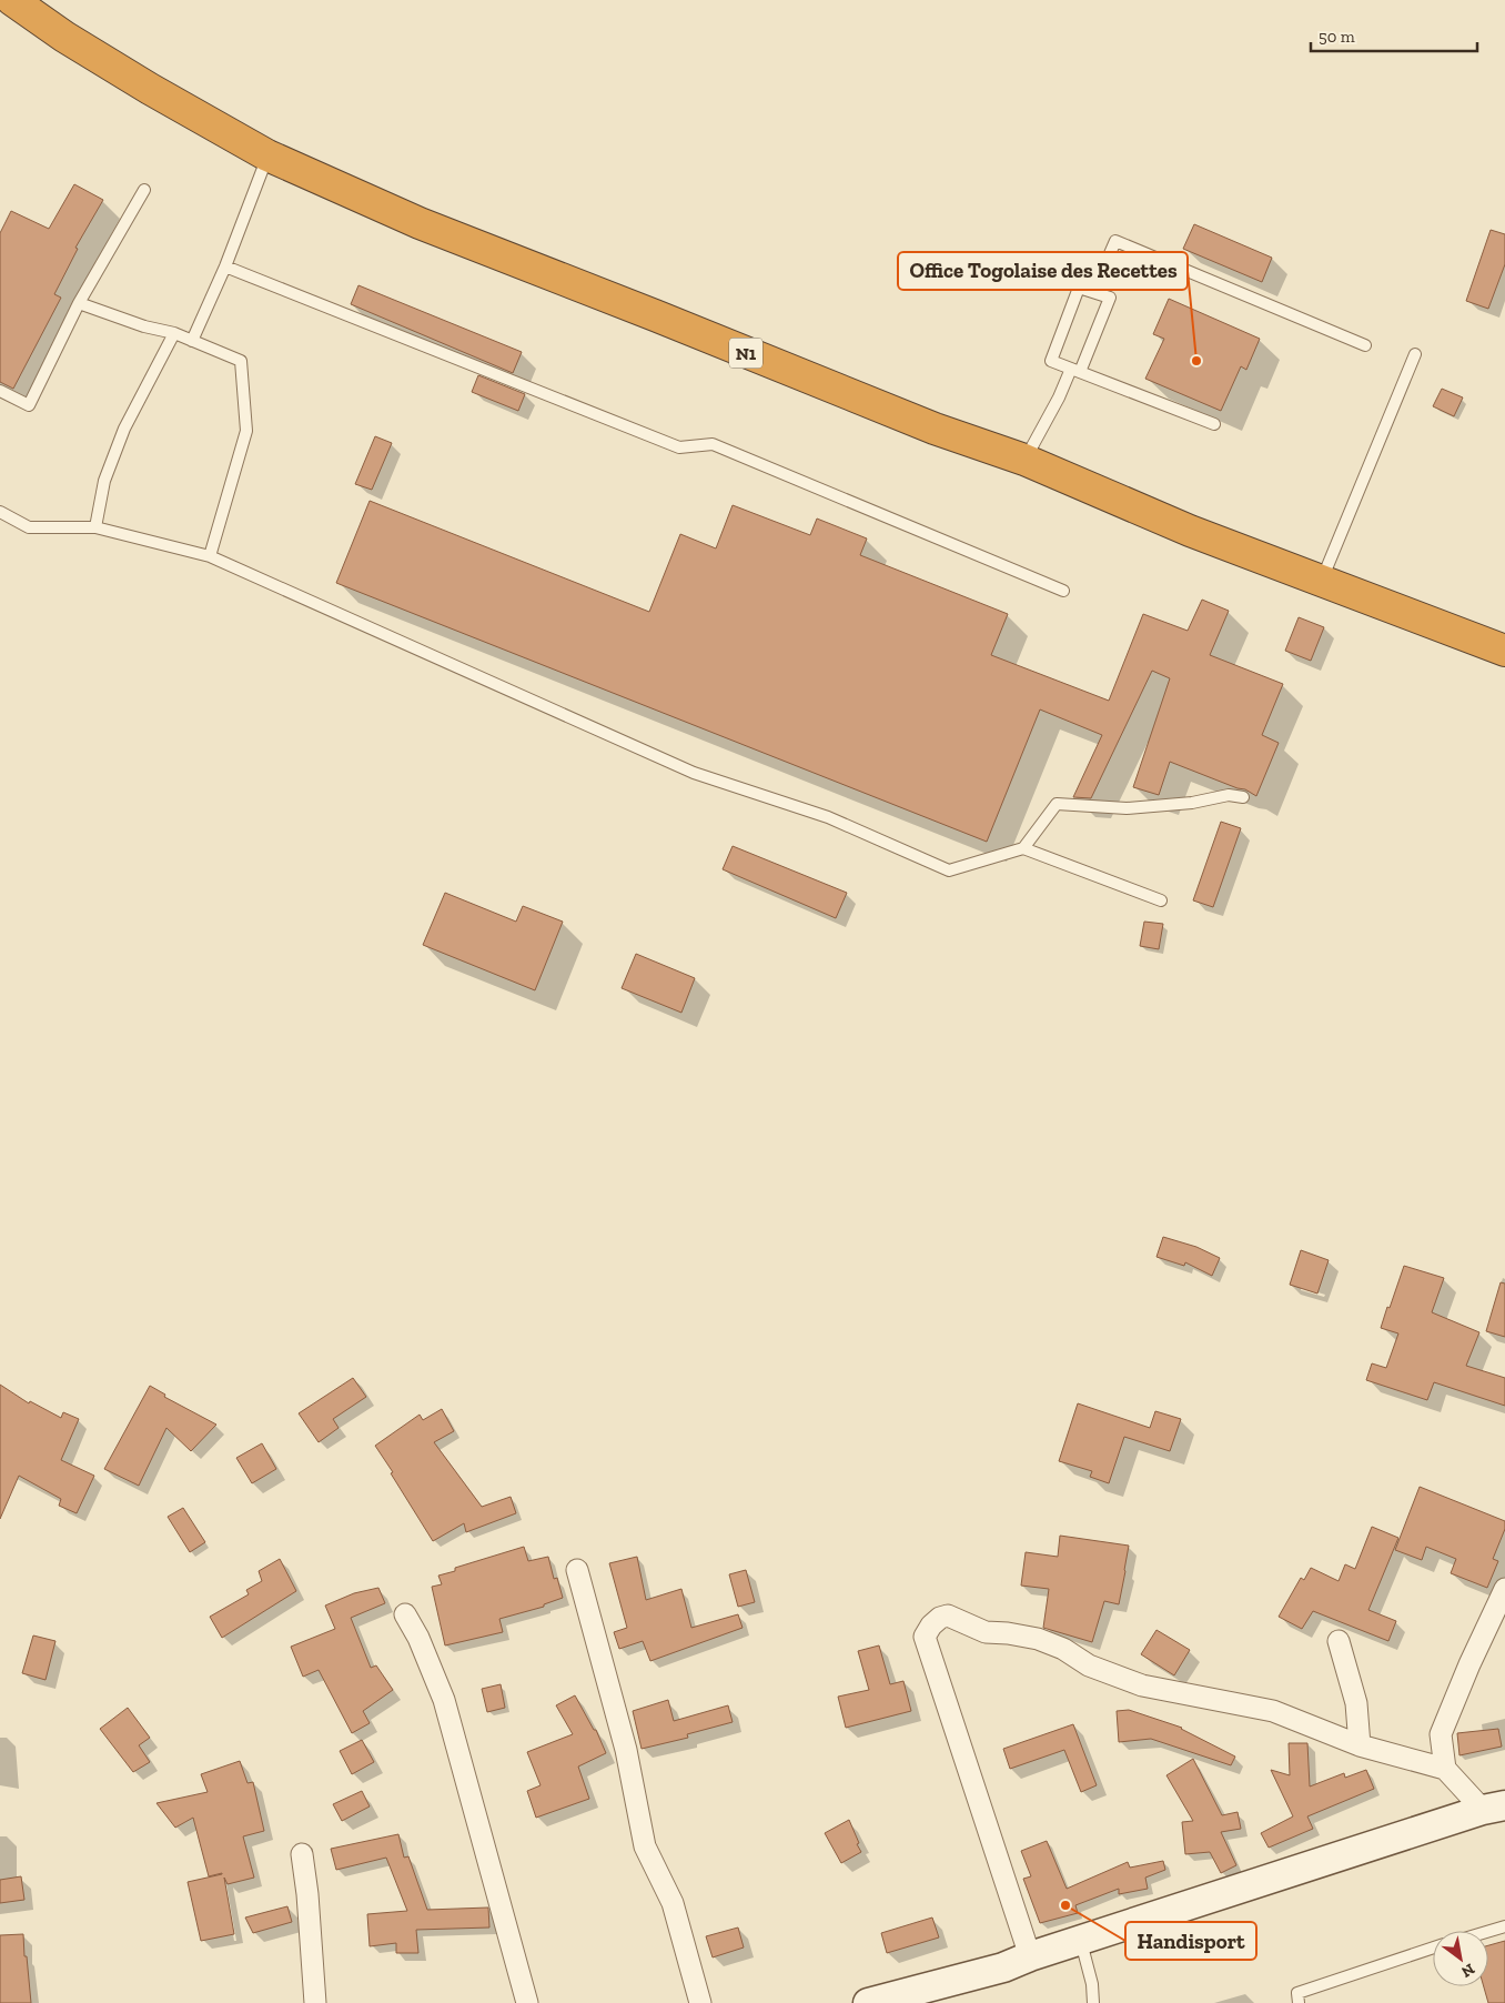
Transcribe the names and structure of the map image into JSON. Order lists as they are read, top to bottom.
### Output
{
  "streets": {
    "highway": ["N1"]
  },
  "places": ["Office Togolaise des Recettes", "Handisport"],
  "scale_bar": "50 m",
  "north": "bottom right"
}
